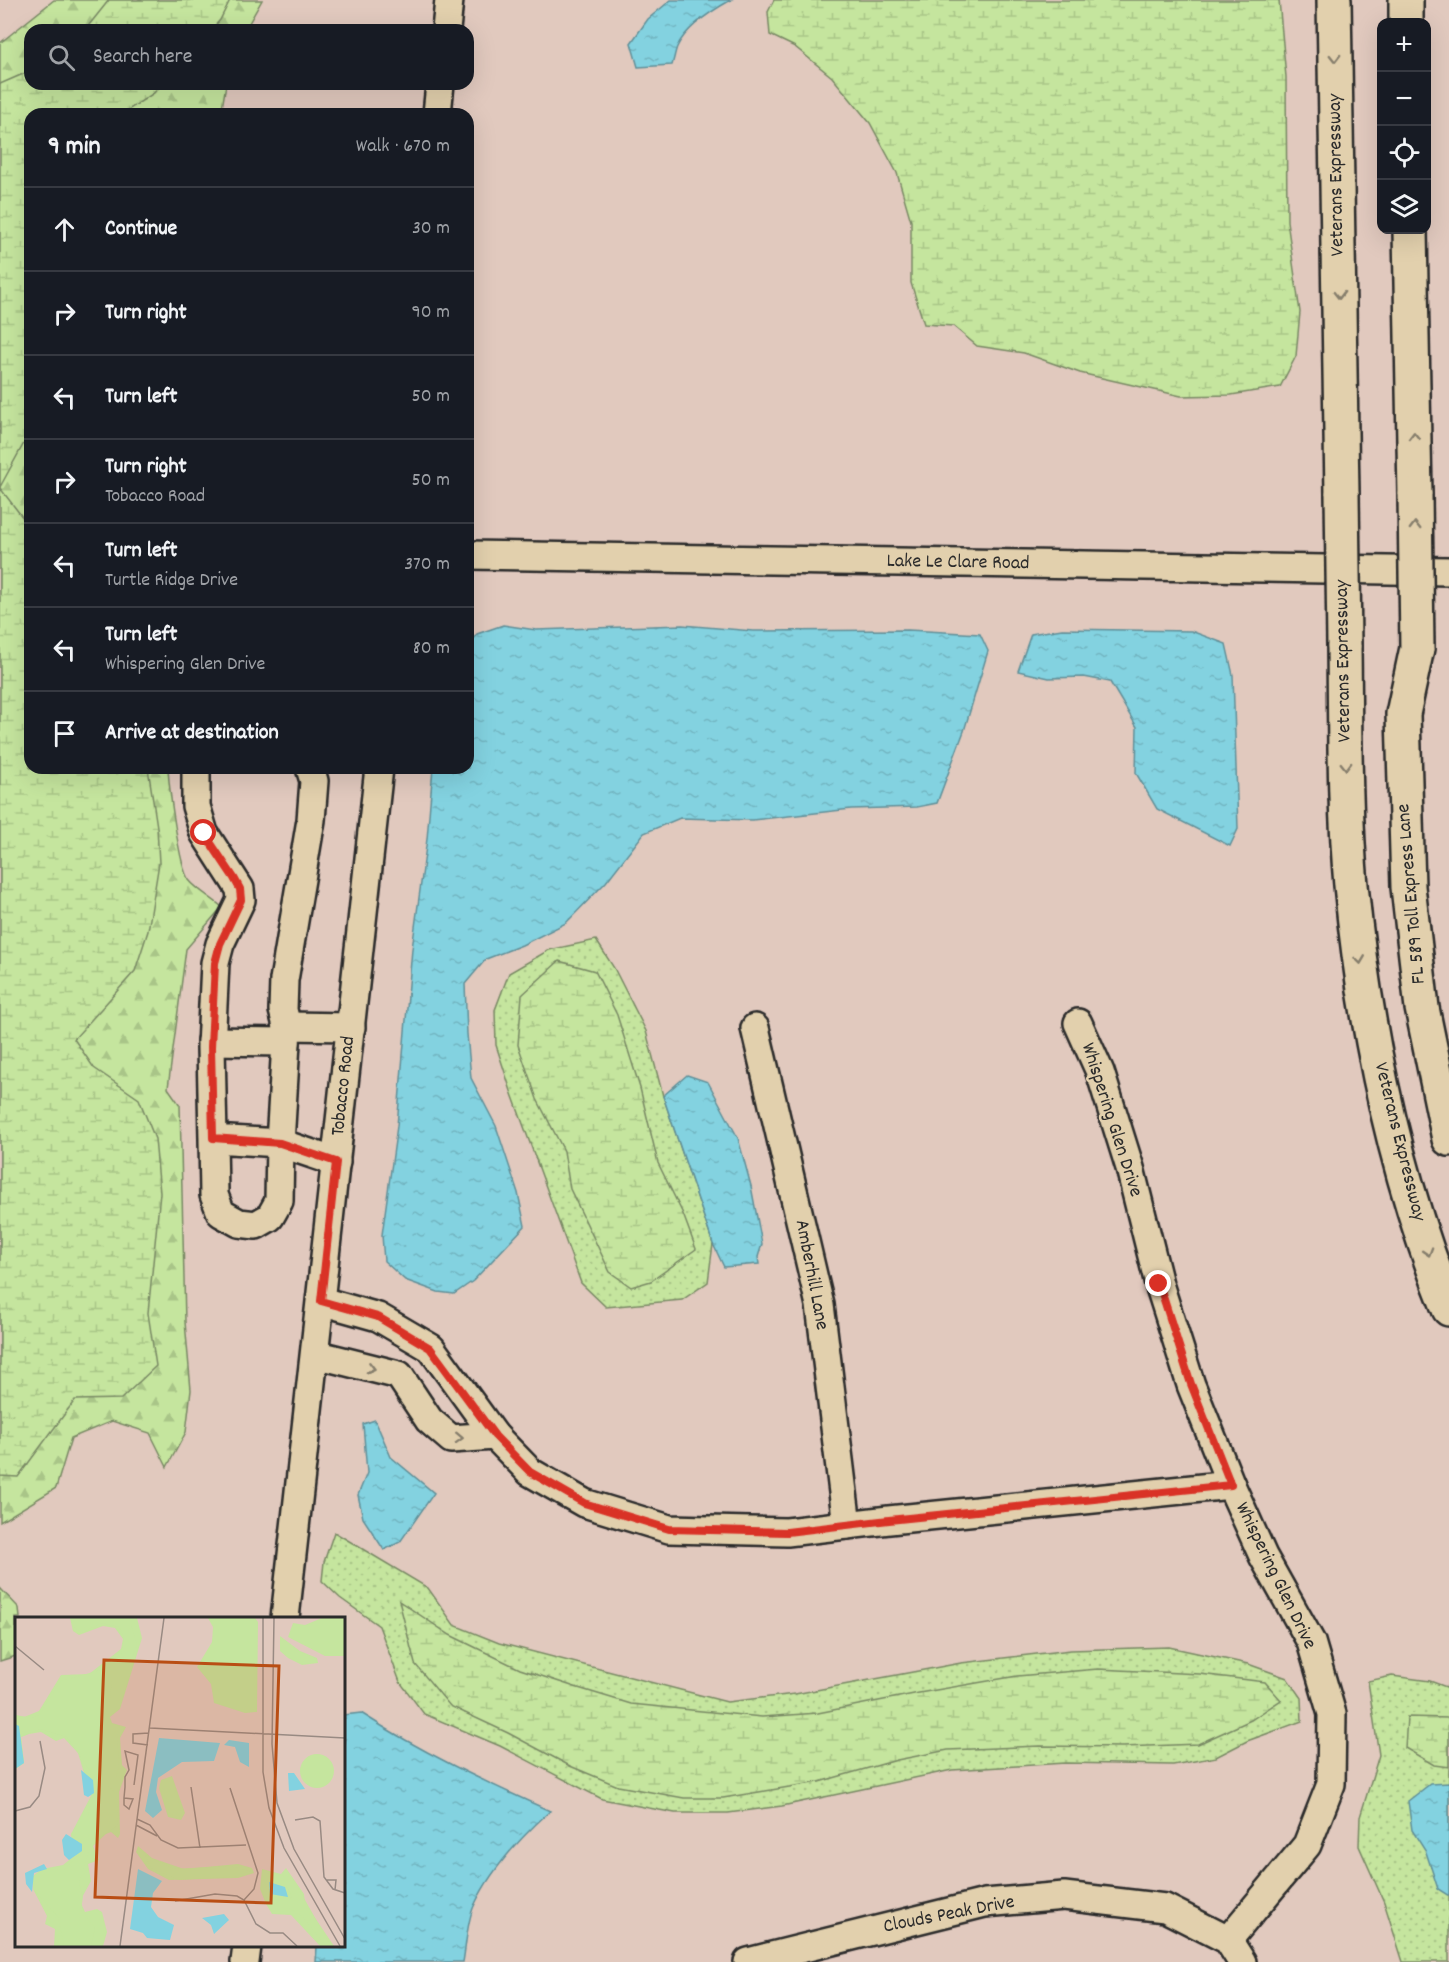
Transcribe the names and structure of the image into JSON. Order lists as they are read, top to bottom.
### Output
{
  "streets": {
    "highway": ["Veterans Expressway", "FL 589 Toll Express Lane"],
    "street": [
      "Lake Le Clare Road",
      "Tobacco Road",
      "Whispering Glen Drive",
      "Amberhill Lane",
      "Clouds Peak Drive"
    ]
  },
  "crossings": [
    ["Whispering Glen Drive", "Clouds Peak Drive"]
  ],
  "page": {
    "map_buttons": ["+", "−"],
    "search": "Search here",
    "heading": ["9 min", "Walk · 670 m"],
    "list": [
      ["Continue", "30 m"],
      ["Turn right", "90 m"],
      ["Turn left", "50 m"],
      ["Turn right", "Tobacco Road", "50 m"],
      ["Turn left", "Turtle Ridge Drive", "370 m"],
      ["Turn left", "Whispering Glen Drive", "80 m"],
      "Arrive at destination"
    ]
  }
}
